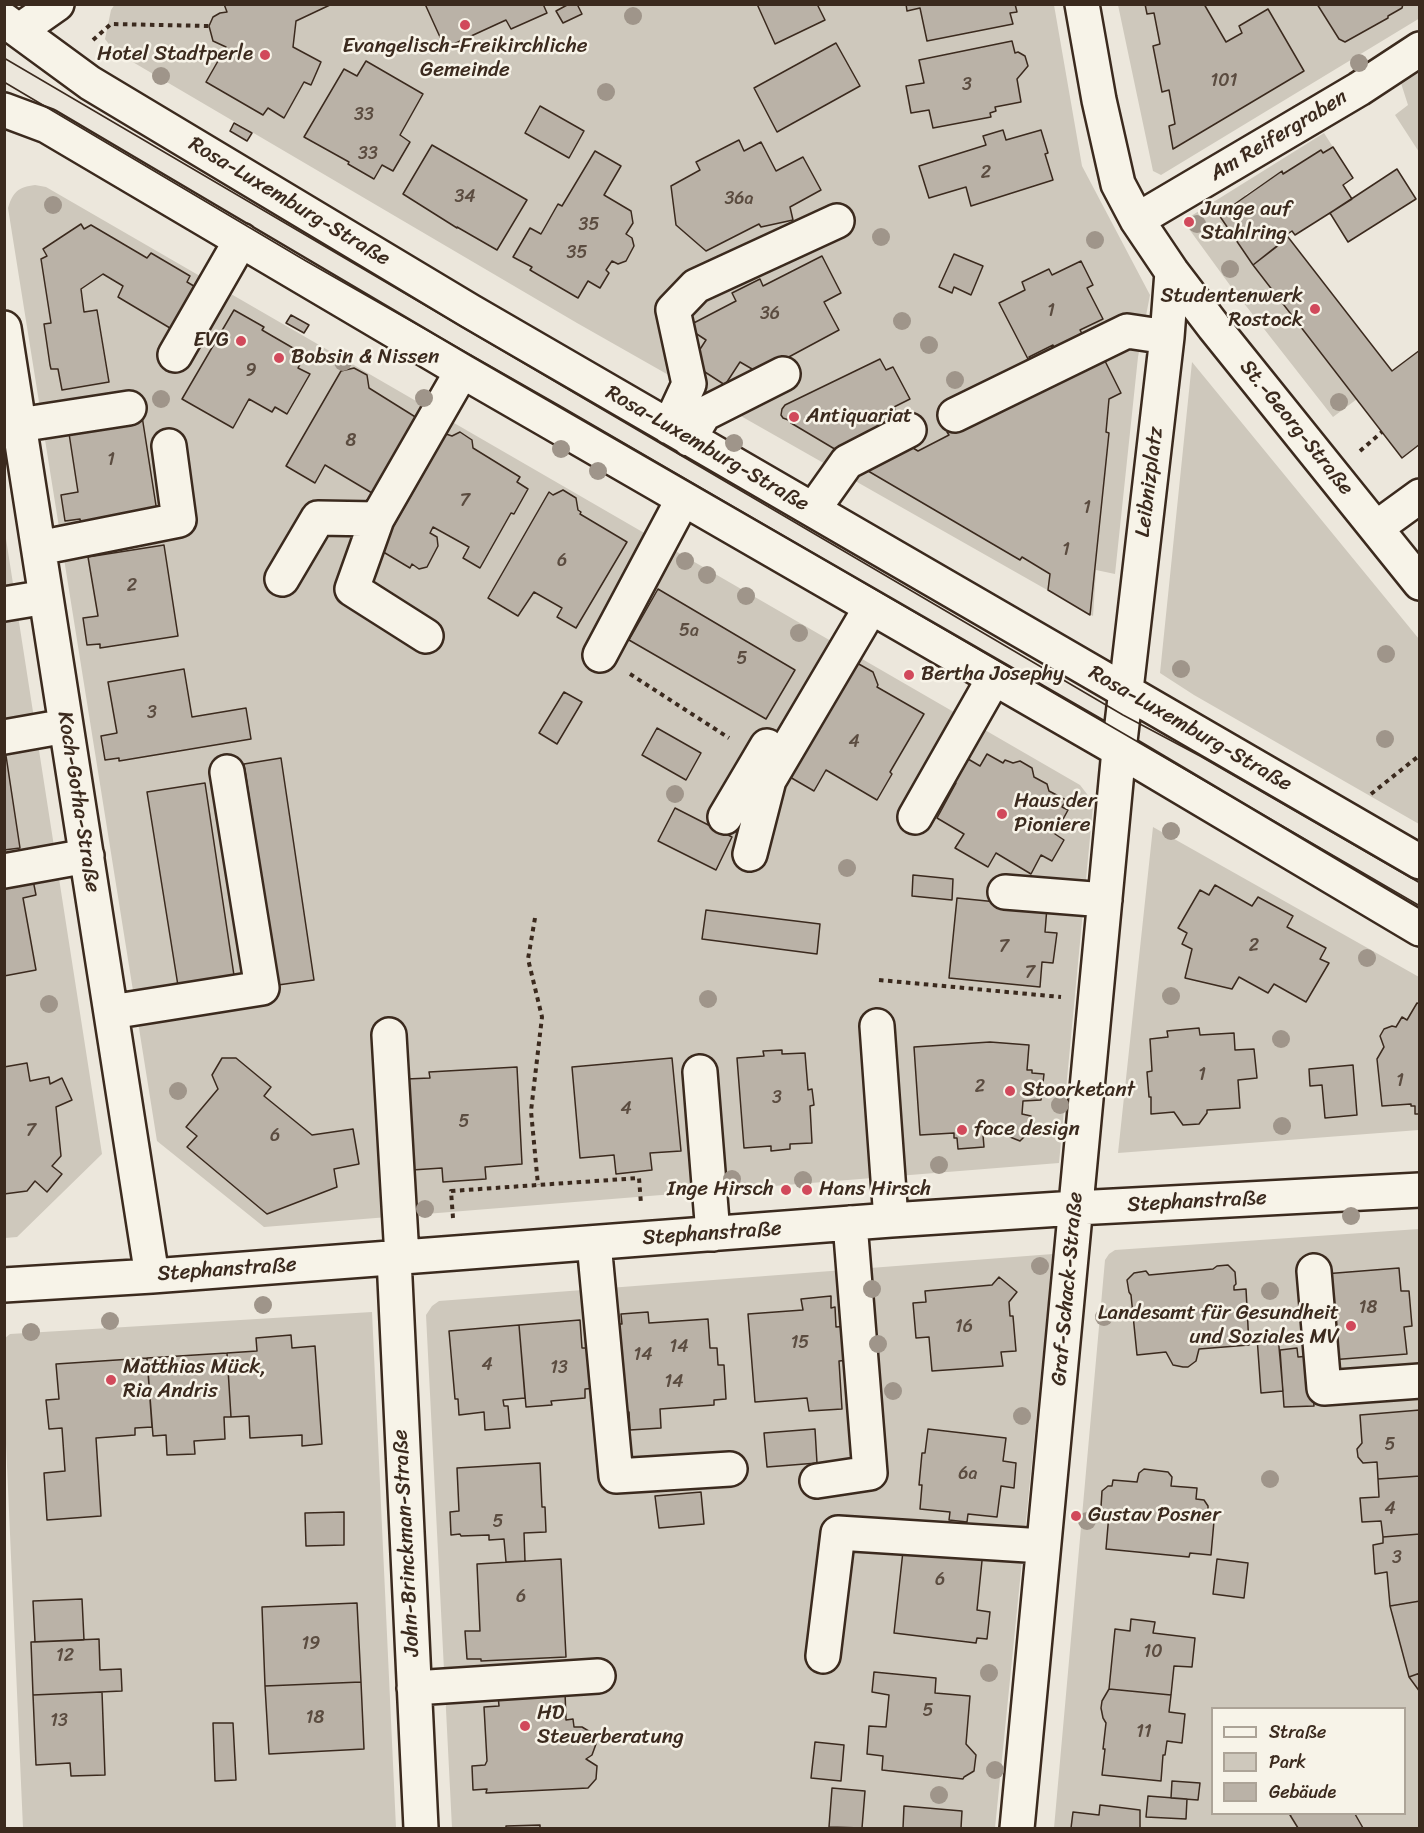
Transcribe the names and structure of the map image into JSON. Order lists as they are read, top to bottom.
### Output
{
  "streets": {
    "street": [
      "Am Reifergraben",
      "Rosa-Luxemburg-Straße",
      "St.-Georg-Straße",
      "Leibnizplatz",
      "Koch-Gotha-Straße",
      "Stephanstraße",
      "Graf-Schack-Straße",
      "John-Brinckman-Straße"
    ]
  },
  "crossings": [
    ["Am Reifergraben", "St.-Georg-Straße"],
    ["Rosa-Luxemburg-Straße", "Leibnizplatz"],
    ["St.-Georg-Straße", "Leibnizplatz"],
    ["Leibnizplatz", "Graf-Schack-Straße"],
    ["Koch-Gotha-Straße", "Stephanstraße"],
    ["Stephanstraße", "Graf-Schack-Straße"],
    ["Stephanstraße", "John-Brinckman-Straße"]
  ],
  "places": [
    "Evangelisch-Freikirchliche Gemeinde",
    "Hotel Stadtperle",
    "Junge auf Stahlring",
    "Studentenwerk Rostock",
    "EVG",
    "Bobsin & Nissen",
    "Antiquariat",
    "Bertha Josephy",
    "Haus der Pioniere",
    "Stoorketant",
    "face design",
    "Inge Hirsch",
    "Hans Hirsch",
    "Landesamt für Gesundheit und Soziales MV",
    "Matthias Mück, Ria Andris",
    "Gustav Posner",
    "HD Steuerberatung"
  ],
  "house_numbers": [
    "101",
    "3",
    "33",
    "33",
    "2",
    "34",
    "36a",
    "35",
    "35",
    "1",
    "36",
    "9",
    "8",
    "1",
    "7",
    "1",
    "1",
    "6",
    "2",
    "5a",
    "5",
    "3",
    "4",
    "2",
    "7",
    "7",
    "1",
    "1",
    "2",
    "3",
    "4",
    "5",
    "7",
    "6",
    "18",
    "16",
    "15",
    "14",
    "14",
    "4",
    "13",
    "14",
    "5",
    "6a",
    "4",
    "5",
    "3",
    "6",
    "6",
    "19",
    "10",
    "12",
    "5",
    "18",
    "13",
    "11"
  ],
  "legend": ["Straße", "Park", "Gebäude"]
}
